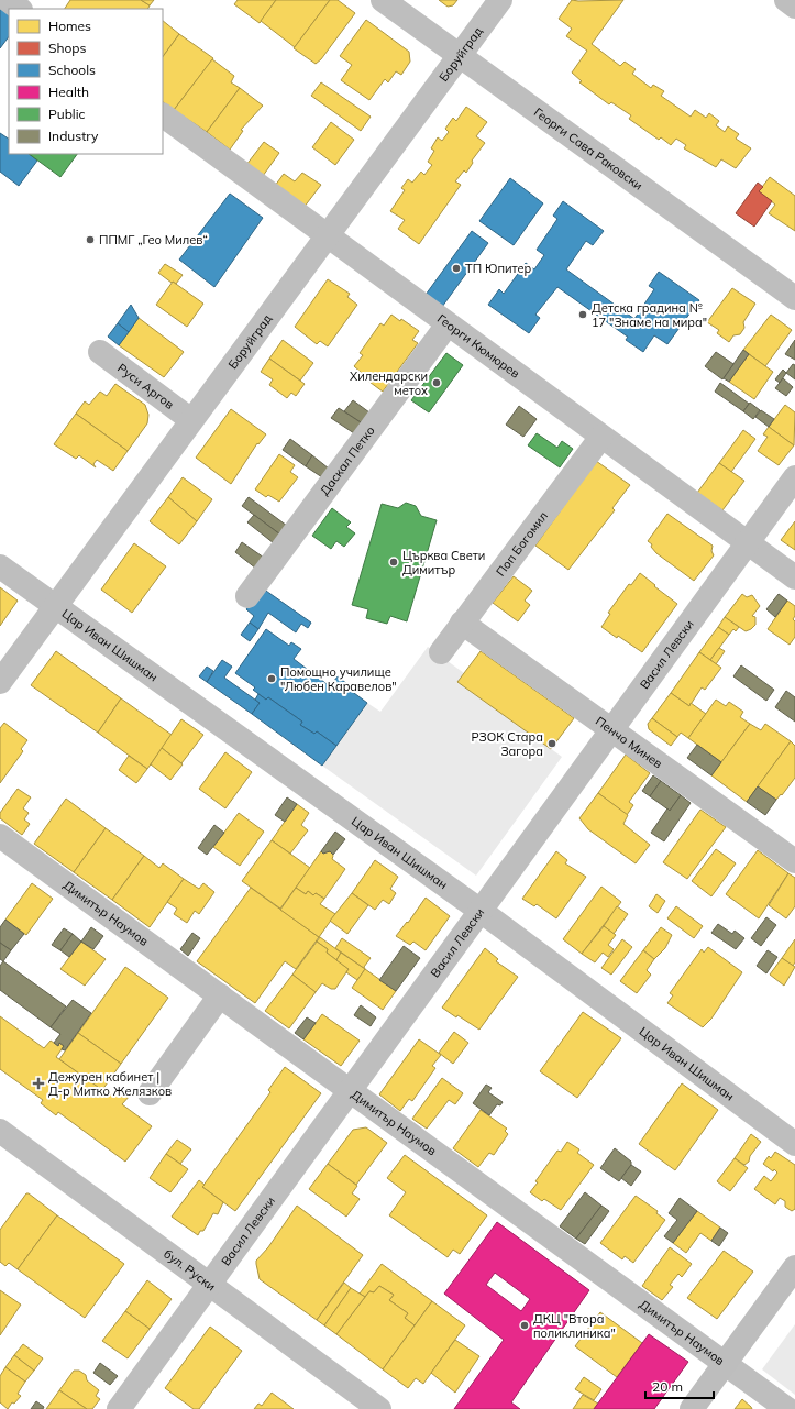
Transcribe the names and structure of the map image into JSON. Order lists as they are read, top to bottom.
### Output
{
  "streets": {
    "street": [
      "Боруйград",
      "Георги Сава Раковски",
      "Георги Кюмюрев",
      "Руси Аргов",
      "Даскал Петко",
      "Поп Богомил",
      "Цар Иван Шишман",
      "Васил Левски",
      "Пенчо Минев",
      "Димитър Наумов",
      "бул. Руски"
    ]
  },
  "crossings": [
    ["Боруйград", "Георги Сава Раковски"],
    ["Боруйград", "Георги Кюмюрев"],
    ["Боруйград", "Руси Аргов"],
    ["Боруйград", "Цар Иван Шишман"],
    ["Георги Кюмюрев", "Даскал Петко"],
    ["Георги Кюмюрев", "Поп Богомил"],
    ["Георги Кюмюрев", "Васил Левски"],
    ["Поп Богомил", "Пенчо Минев"],
    ["Цар Иван Шишман", "Васил Левски"],
    ["Васил Левски", "Пенчо Минев"],
    ["Васил Левски", "Димитър Наумов"],
    ["Васил Левски", "бул. Руски"]
  ],
  "places": {
    "other": [
      "ППМГ „Гео Милев“",
      "ТП Юпитер",
      "Детска градина № 17 \"Знаме на мира\"",
      "Хилендарски метох",
      "Църква Свети Димитър",
      "Помощно училище \"Любен Каравелов\"",
      "РЗОК Стара Загора",
      "ДКЦ \"Втора поликлиника\""
    ],
    "health": ["Дежурен кабинет | Д-р Митко Желязков"]
  },
  "legend": [
    "Homes",
    "Shops",
    "Schools",
    "Health",
    "Public",
    "Industry"
  ],
  "scale_bar": "20 m"
}
